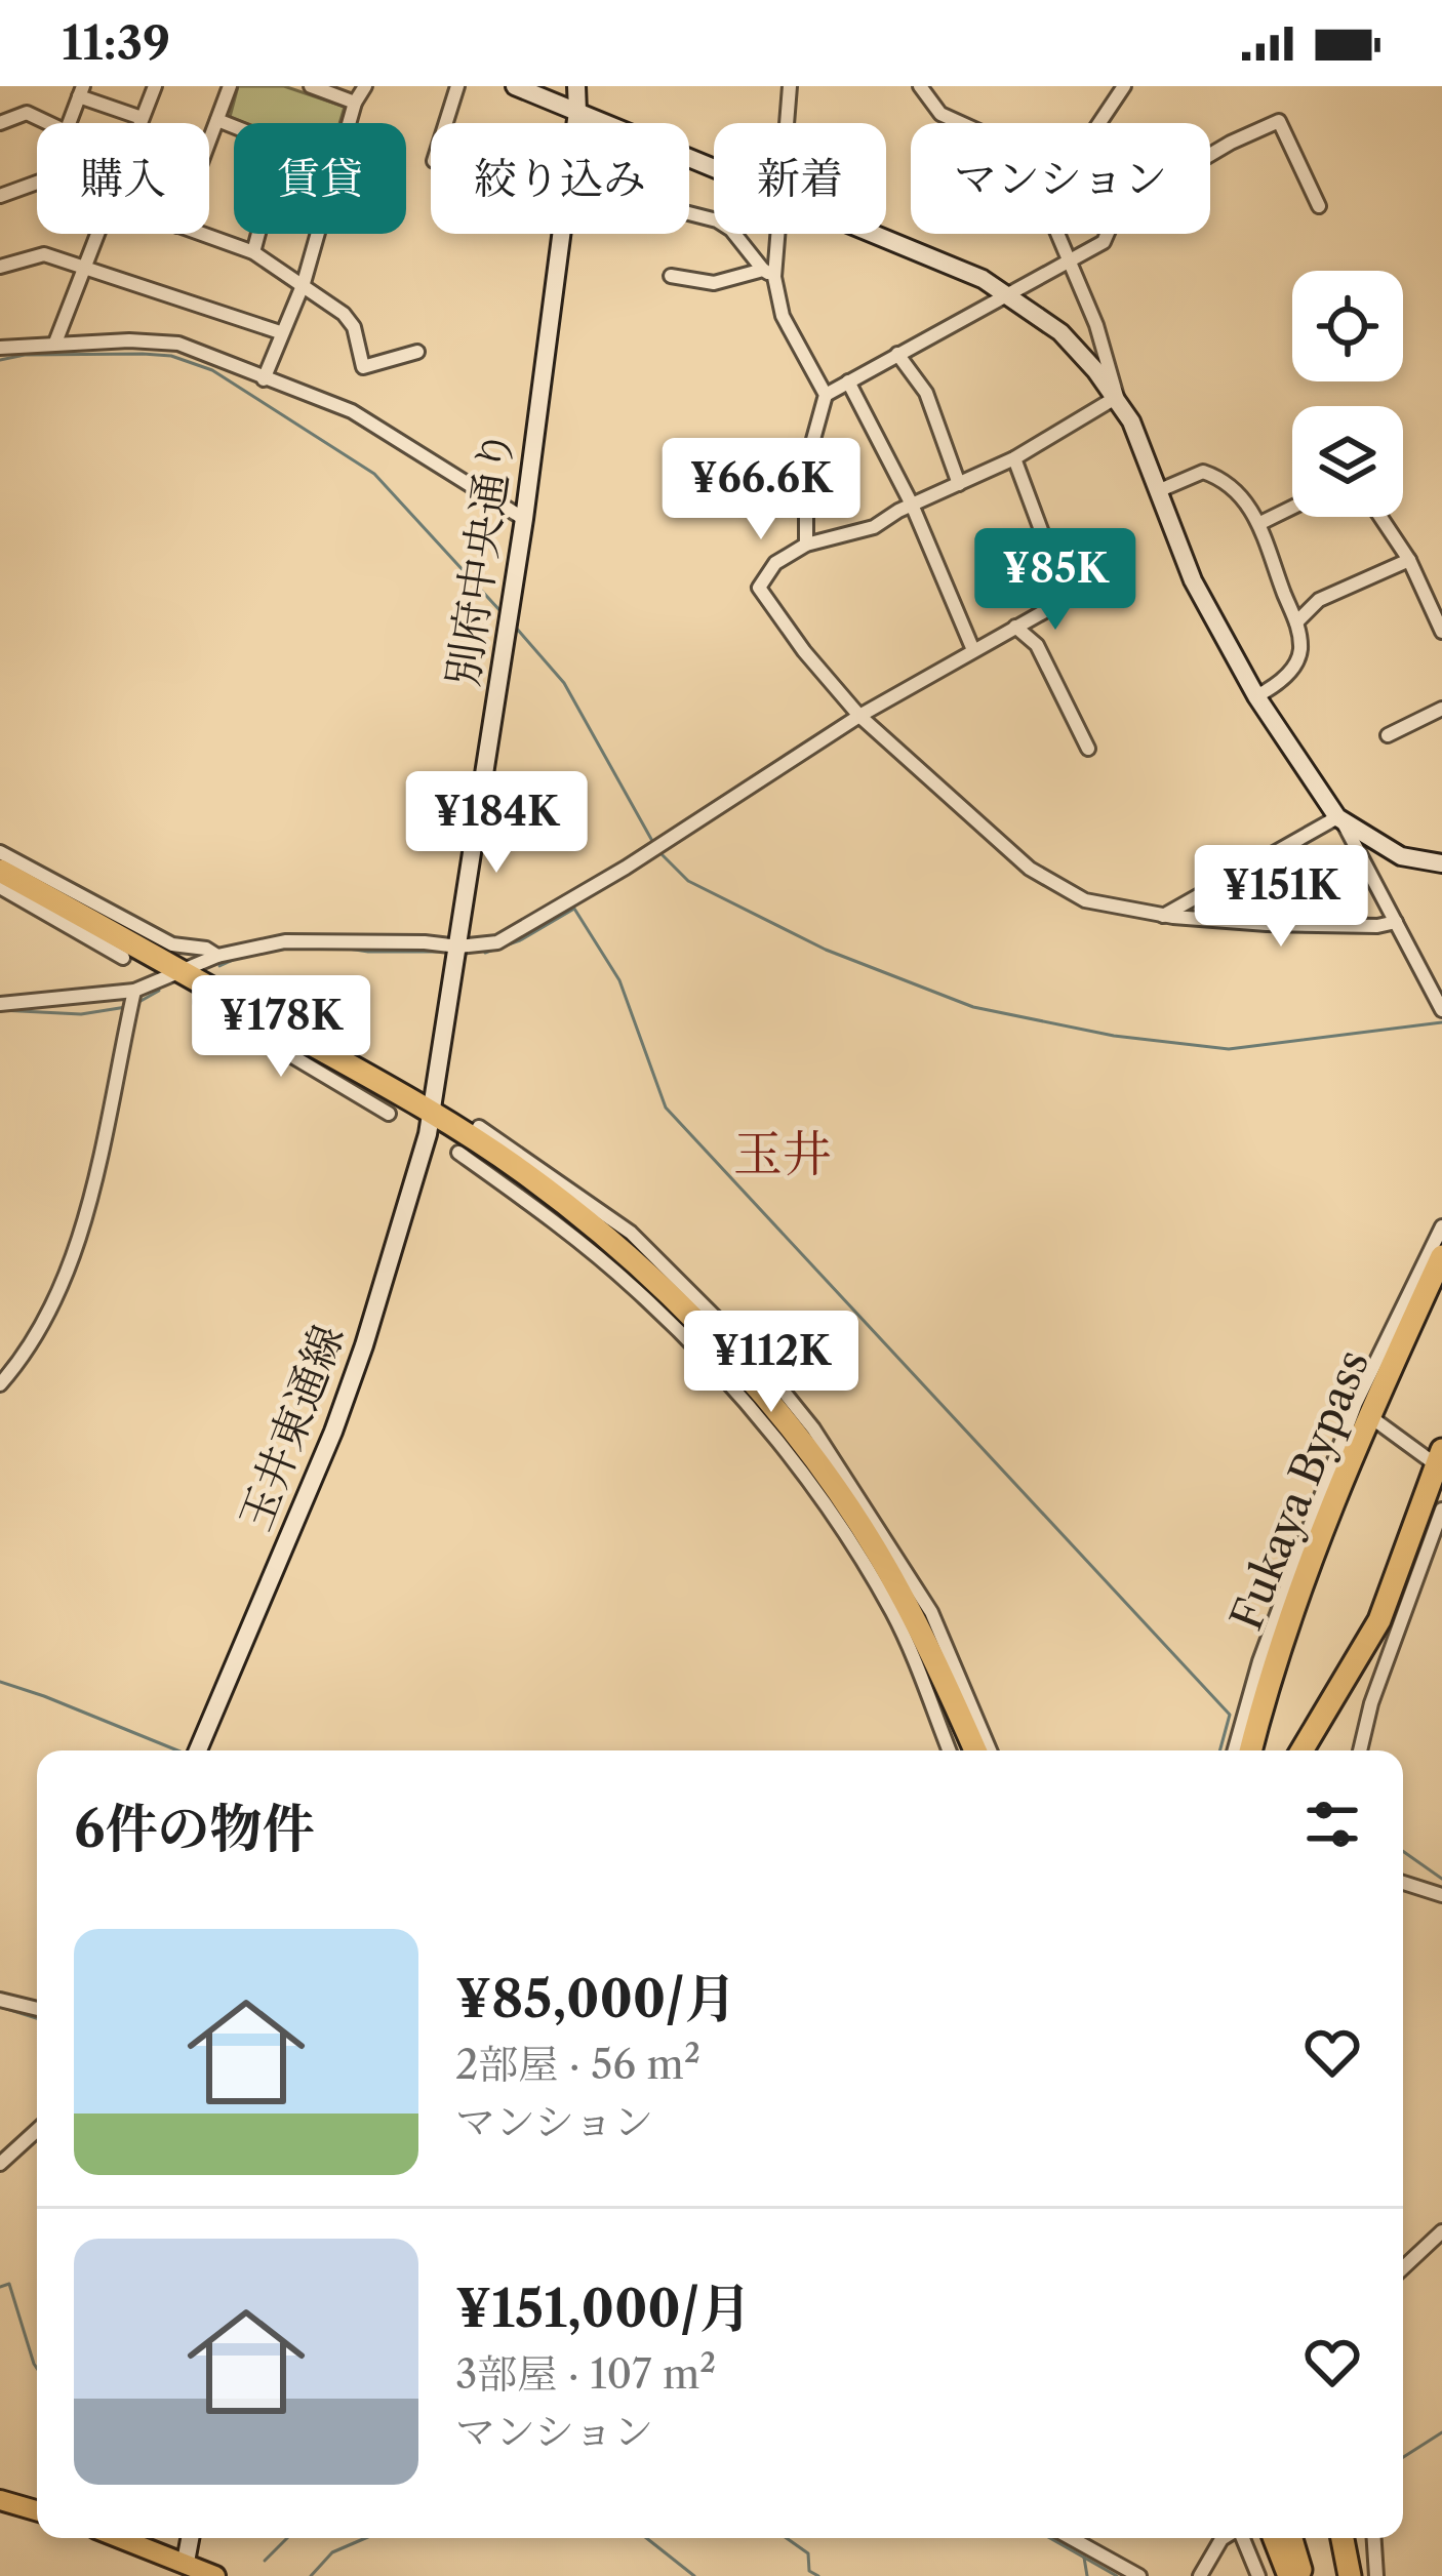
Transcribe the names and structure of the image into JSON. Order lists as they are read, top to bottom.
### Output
{
  "streets": {
    "highway": ["Fukaya Bypass"],
    "street": ["別府中央通り", "玉井東通線"]
  },
  "crossings": [
    ["別府中央通り", "玉井東通線"]
  ],
  "districts": ["玉井"],
  "page": {
    "status": "11:39",
    "chip": [
      "購入",
      "賃貸",
      "絞り込み",
      "新着",
      "マンション"
    ],
    "price": [
      "¥66.6K",
      "¥85K",
      "¥184K",
      "¥151K",
      "¥178K",
      "¥112K"
    ],
    "heading": "6件の物件",
    "list": [
      {
        "name": "¥85,000/月",
        "note": "2部屋 · 56 m² · マンション"
      },
      {
        "name": "¥151,000/月",
        "note": "3部屋 · 107 m² · マンション"
      }
    ]
  }
}
